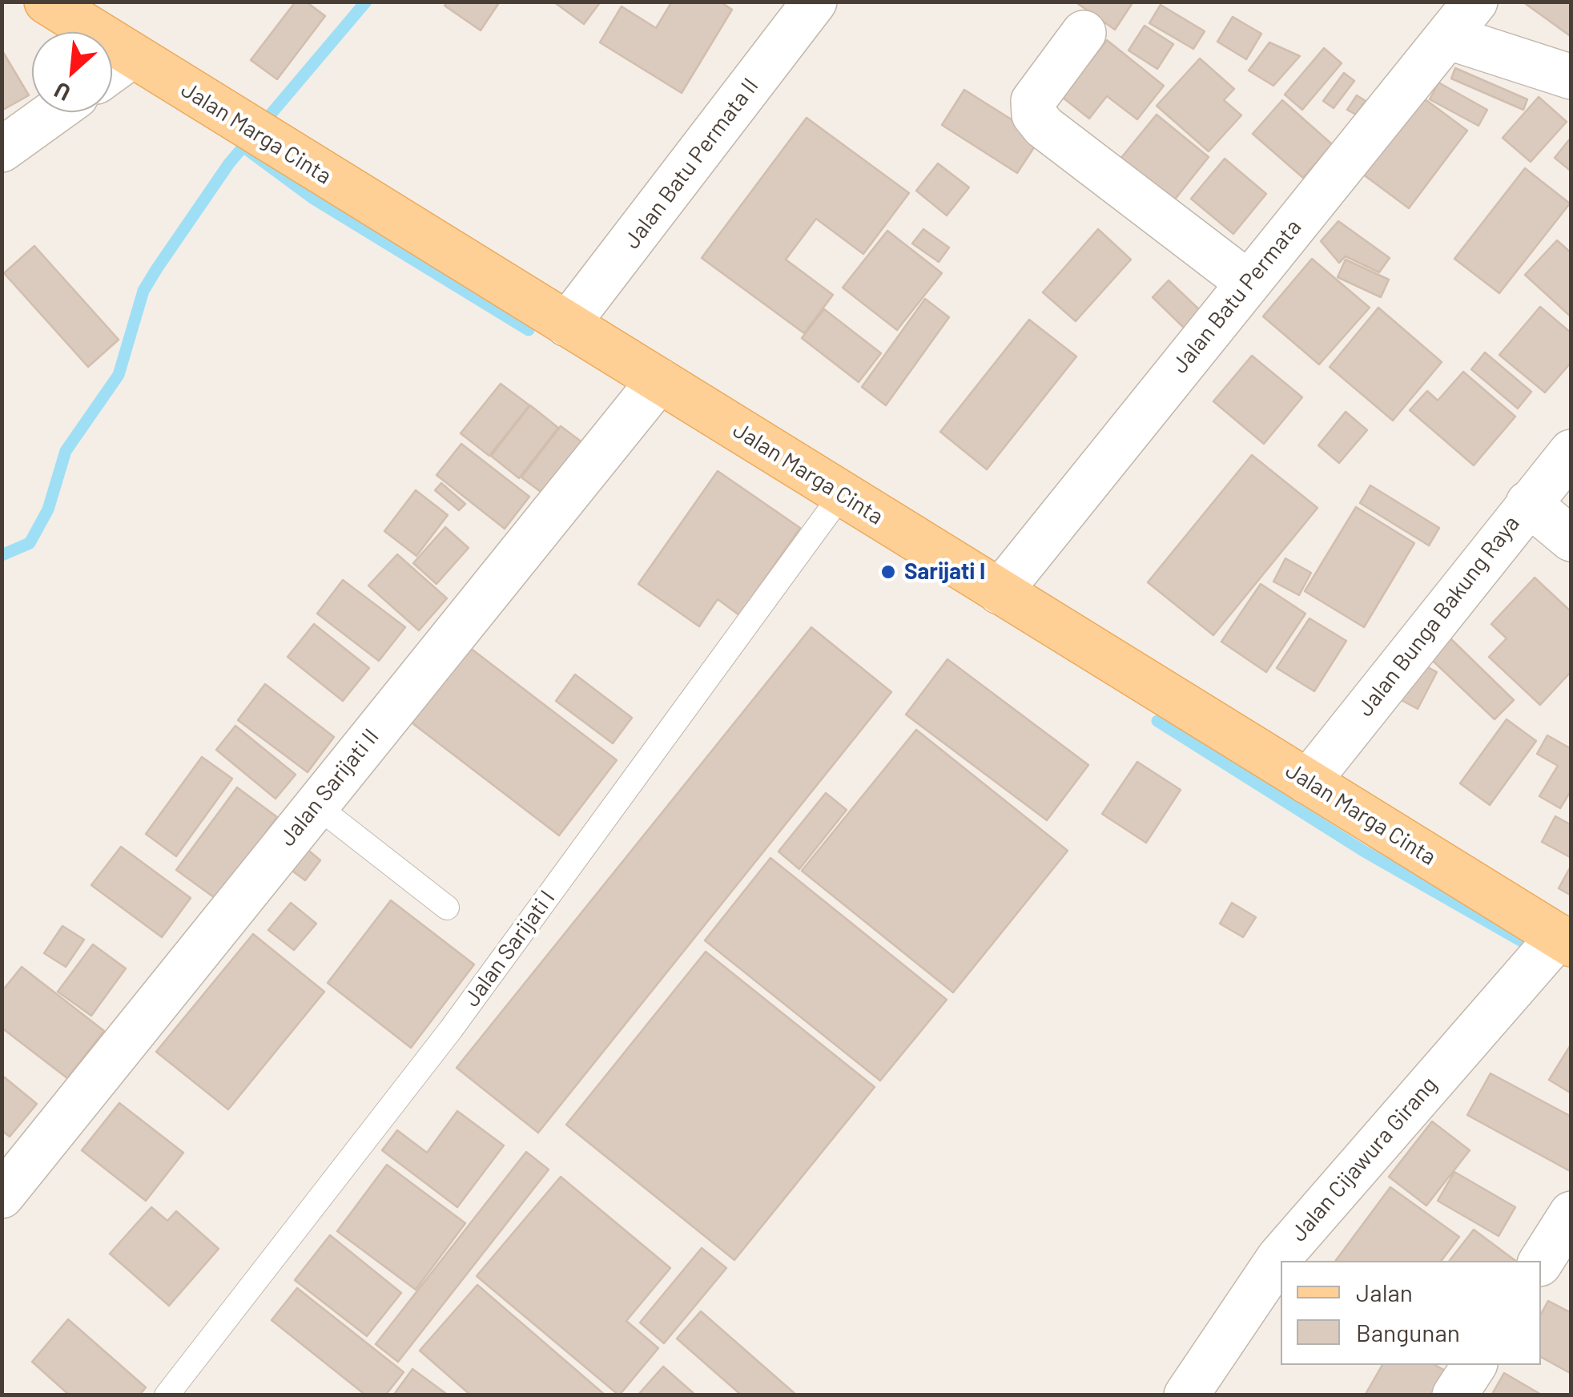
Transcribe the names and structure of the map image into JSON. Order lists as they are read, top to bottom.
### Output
{
  "streets": {
    "main road": ["Jalan Marga Cinta"],
    "street": [
      "Jalan Batu Permata II",
      "Jalan Batu Permata",
      "Jalan Bunga Bakung Raya",
      "Jalan Sarijati II",
      "Jalan Cijawura Girang"
    ],
    "lane": ["Jalan Sarijati I"]
  },
  "crossings": [
    ["Jalan Marga Cinta", "Jalan Batu Permata II"],
    ["Jalan Marga Cinta", "Jalan Batu Permata"],
    ["Jalan Marga Cinta", "Jalan Bunga Bakung Raya"],
    ["Jalan Marga Cinta", "Jalan Sarijati II"],
    ["Jalan Marga Cinta", "Jalan Sarijati I"],
    ["Jalan Marga Cinta", "Jalan Cijawura Girang"]
  ],
  "places": ["Sarijati I"],
  "legend": ["Jalan", "Bangunan"],
  "north": "bottom left"
}
